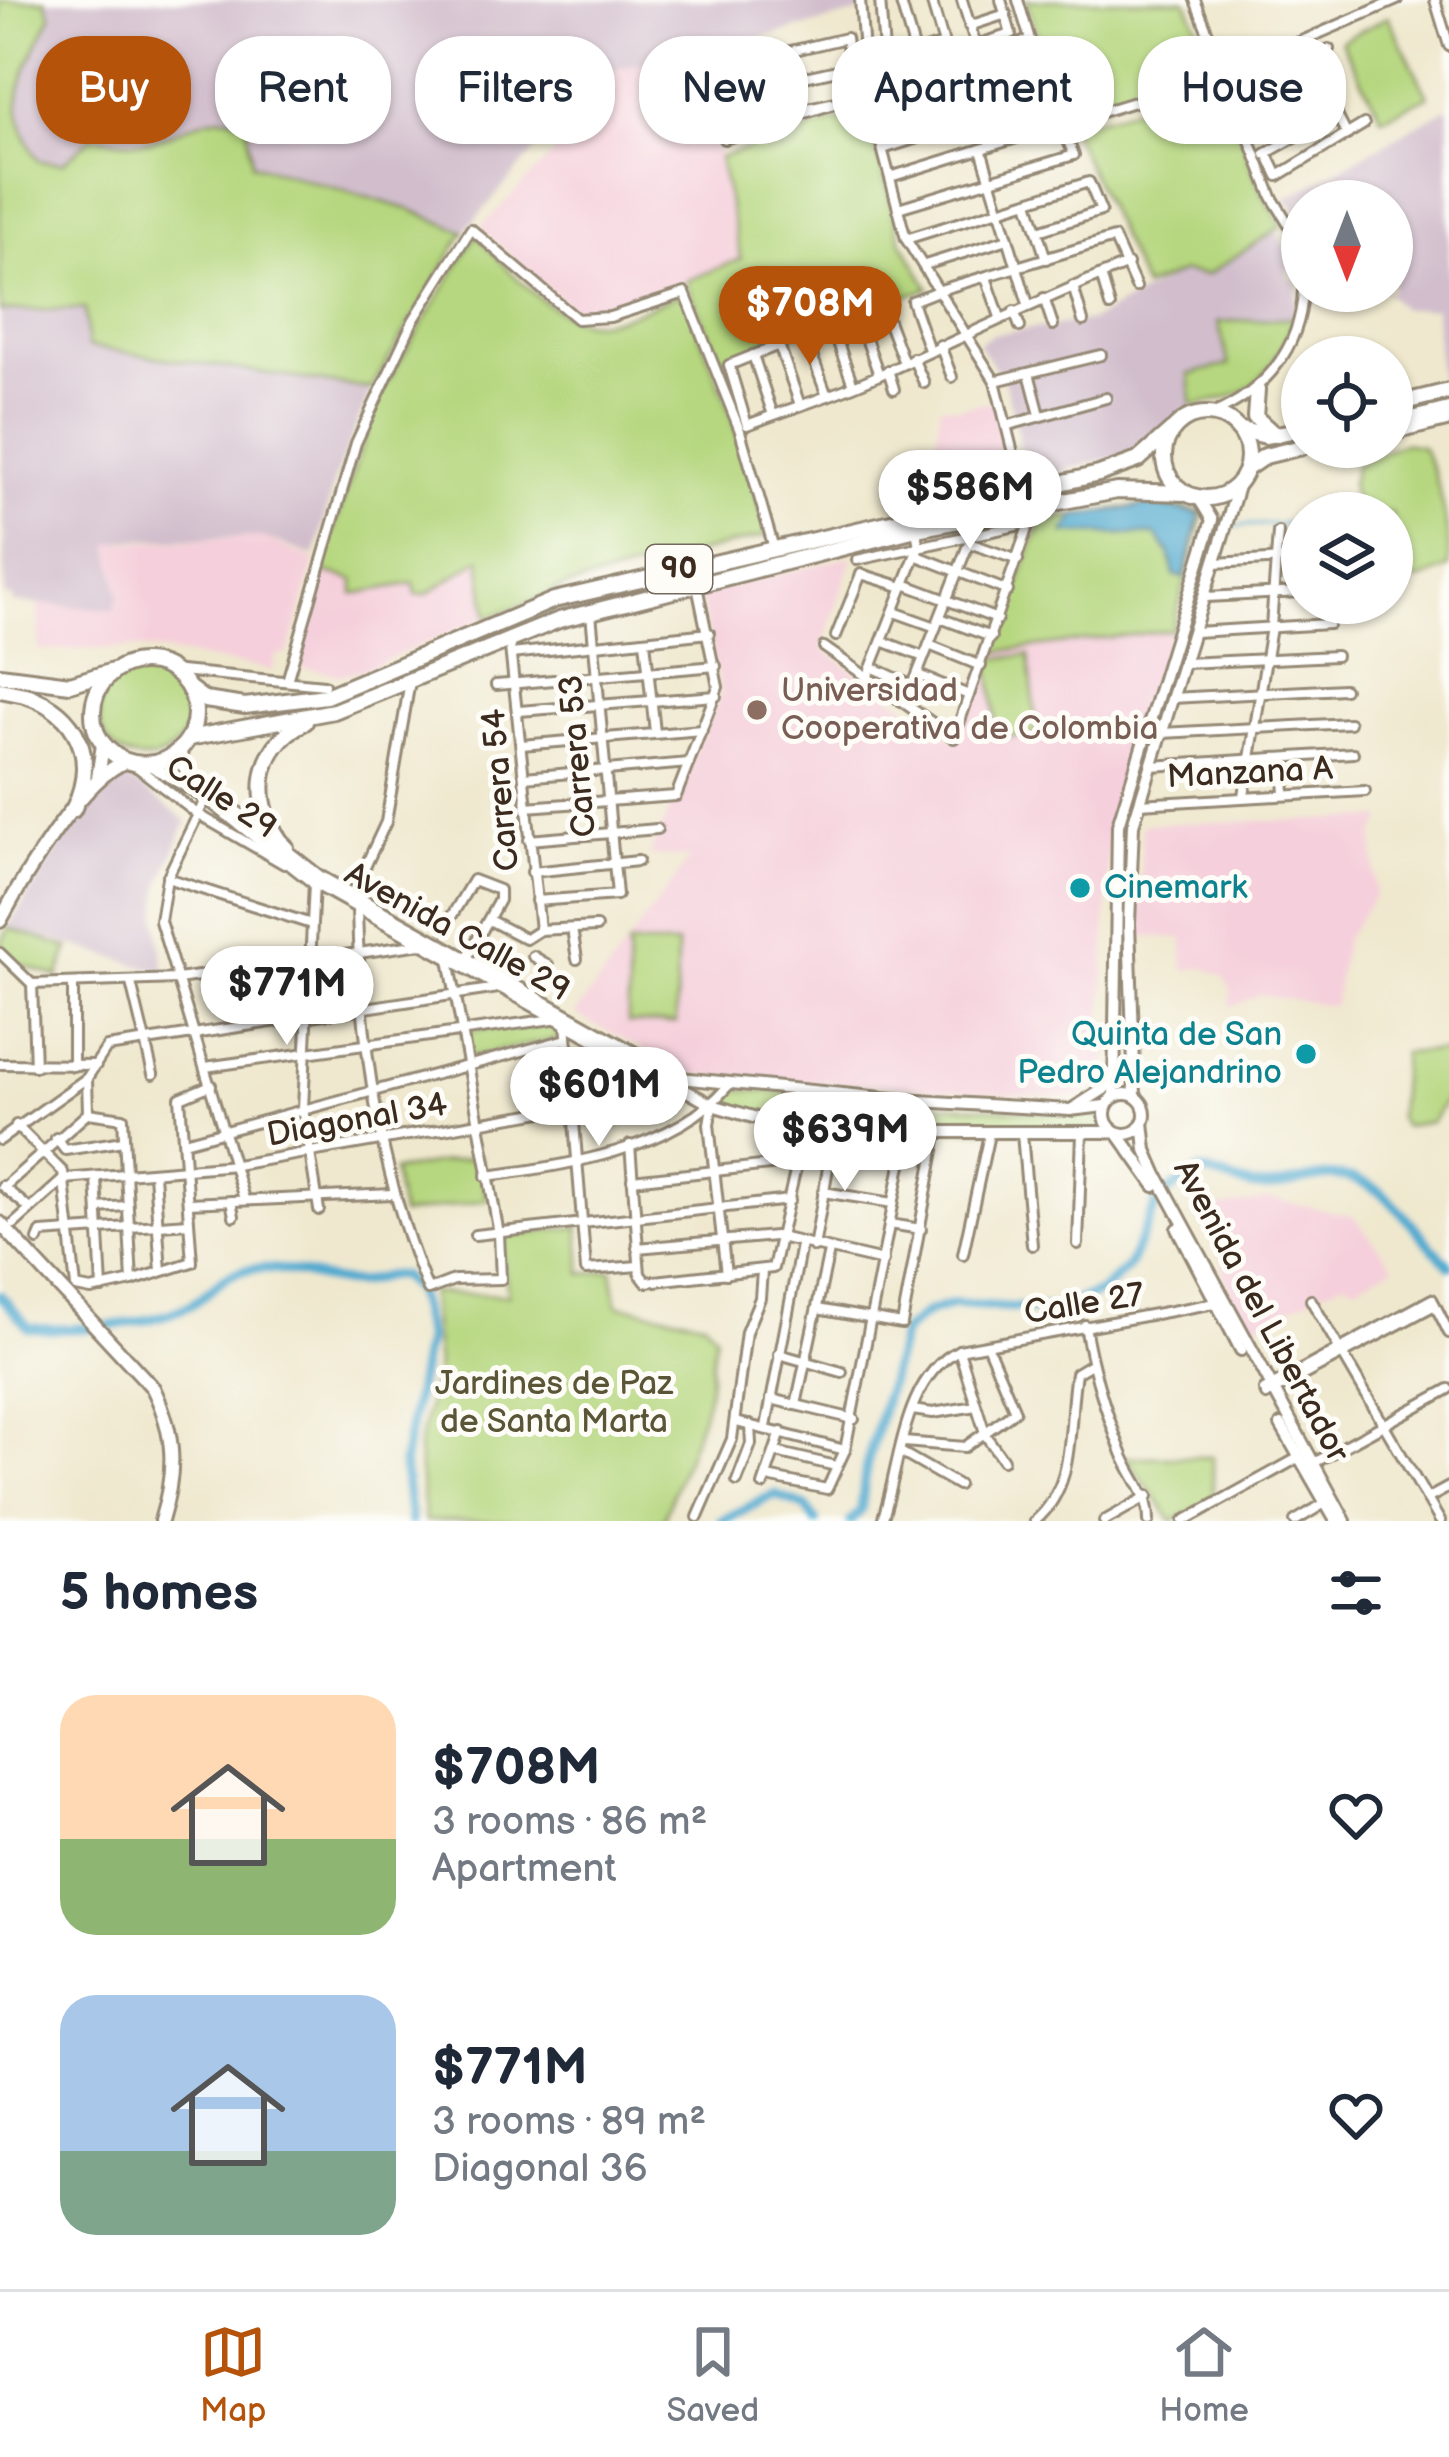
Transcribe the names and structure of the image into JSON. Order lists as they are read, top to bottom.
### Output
{
  "streets": {
    "highway": ["90"],
    "main road": ["Avenida Calle 29", "Avenida del Libertador"],
    "street": [
      "Carrera 53",
      "Manzana A",
      "Carrera 54",
      "Calle 29",
      "Diagonal 34",
      "Calle 27"
    ]
  },
  "crossings": [
    ["90", "Carrera 53"],
    ["90", "Carrera 54"],
    ["90", "Calle 29"],
    ["90", "Avenida Calle 29"],
    ["Carrera 53", "Carrera 54"],
    ["Calle 29", "Avenida Calle 29"],
    ["Avenida Calle 29", "Diagonal 34"],
    ["Avenida Calle 29", "Avenida del Libertador"],
    ["Calle 27", "Avenida del Libertador"]
  ],
  "parks": ["Jardines de Paz de Santa Marta"],
  "places": ["Universidad Cooperativa de Colombia", "Cinemark", "Quinta de San Pedro Alejandrino"],
  "north": "bottom",
  "page": {
    "chip": [
      "Buy",
      "Rent",
      "Filters",
      "New",
      "Apartment",
      "House"
    ],
    "price": [
      "$708M",
      "$586M",
      "$771M",
      "$601M",
      "$639M"
    ],
    "heading": "5 homes",
    "list": [
      {
        "name": "$708M",
        "note": "3 rooms · 86 m² · Apartment"
      },
      {
        "name": "$771M",
        "note": "3 rooms · 89 m² · Diagonal 36"
      }
    ],
    "tabs": ["Map", "Saved", "Home"]
  }
}
